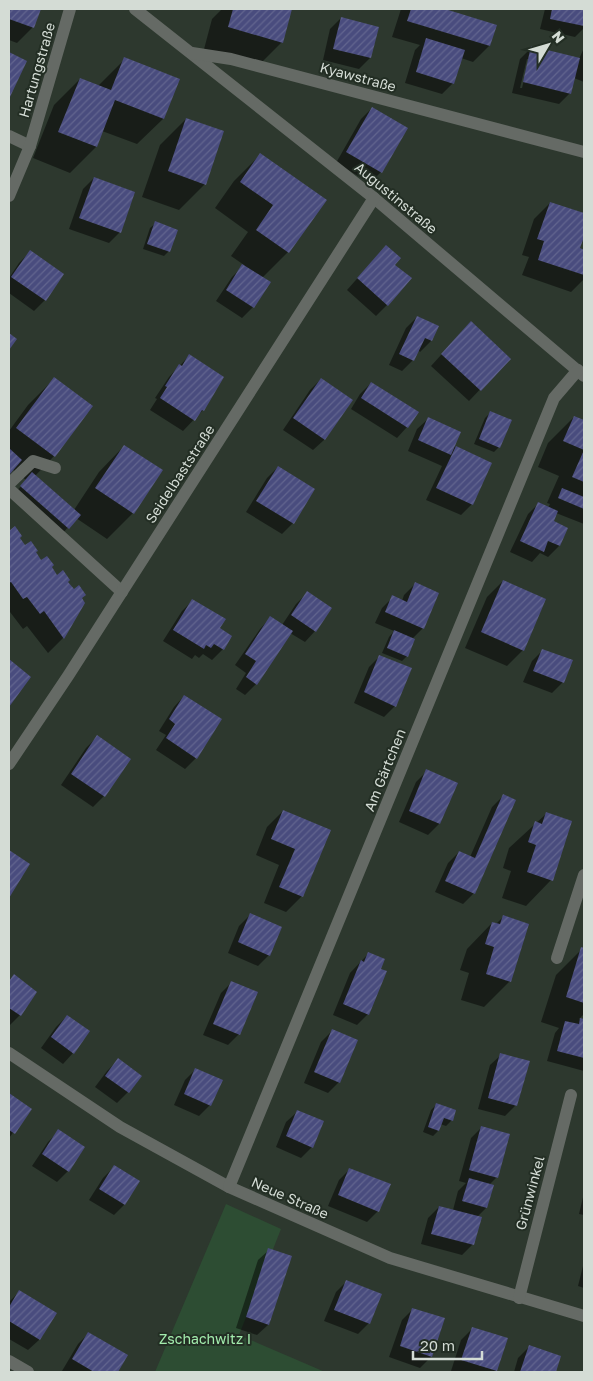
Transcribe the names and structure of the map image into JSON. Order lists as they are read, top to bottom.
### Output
{
  "streets": {
    "street": [
      "Hartungstraße",
      "Kyawstraße",
      "Augustinstraße",
      "Seidelbaststraße",
      "Am Gärtchen",
      "Grünwinkel",
      "Neue Straße"
    ]
  },
  "crossings": [
    ["Kyawstraße", "Augustinstraße"],
    ["Augustinstraße", "Seidelbaststraße"],
    ["Augustinstraße", "Am Gärtchen"],
    ["Am Gärtchen", "Neue Straße"],
    ["Grünwinkel", "Neue Straße"]
  ],
  "parks": ["Zschachwitz I"],
  "scale_bar": "20 m",
  "north": "top right"
}
